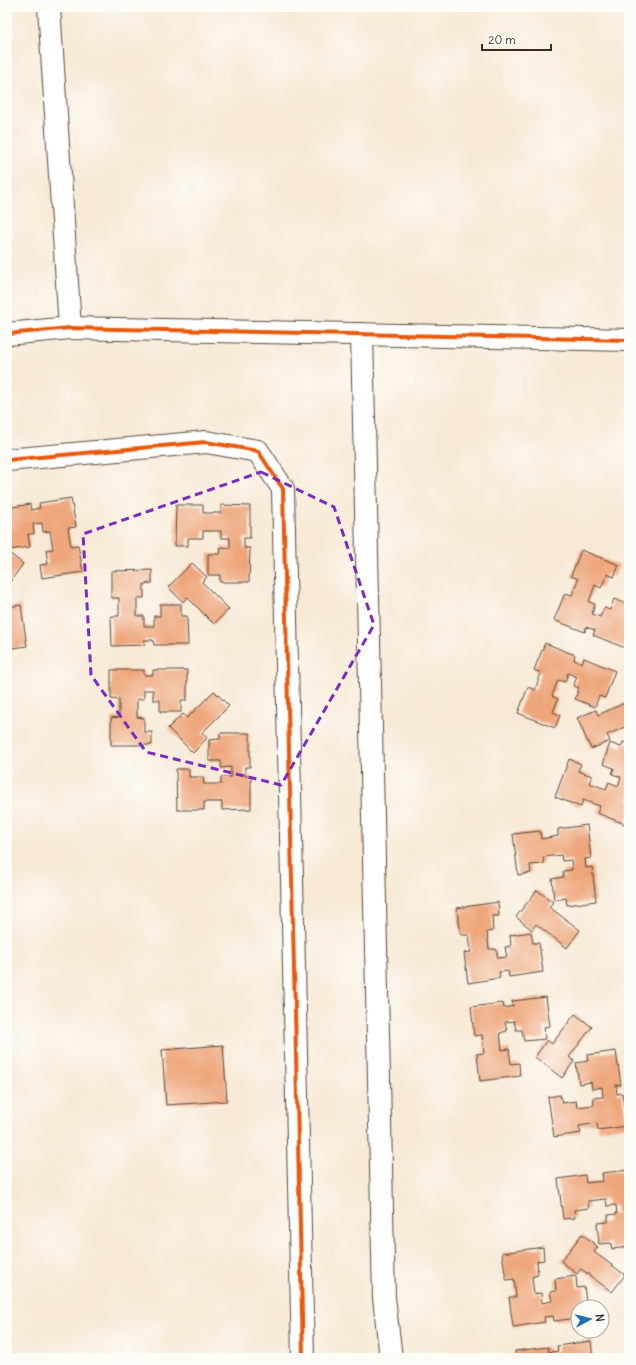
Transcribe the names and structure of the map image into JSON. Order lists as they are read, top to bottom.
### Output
{
  "scale_bar": "20 m",
  "north": "right"
}
